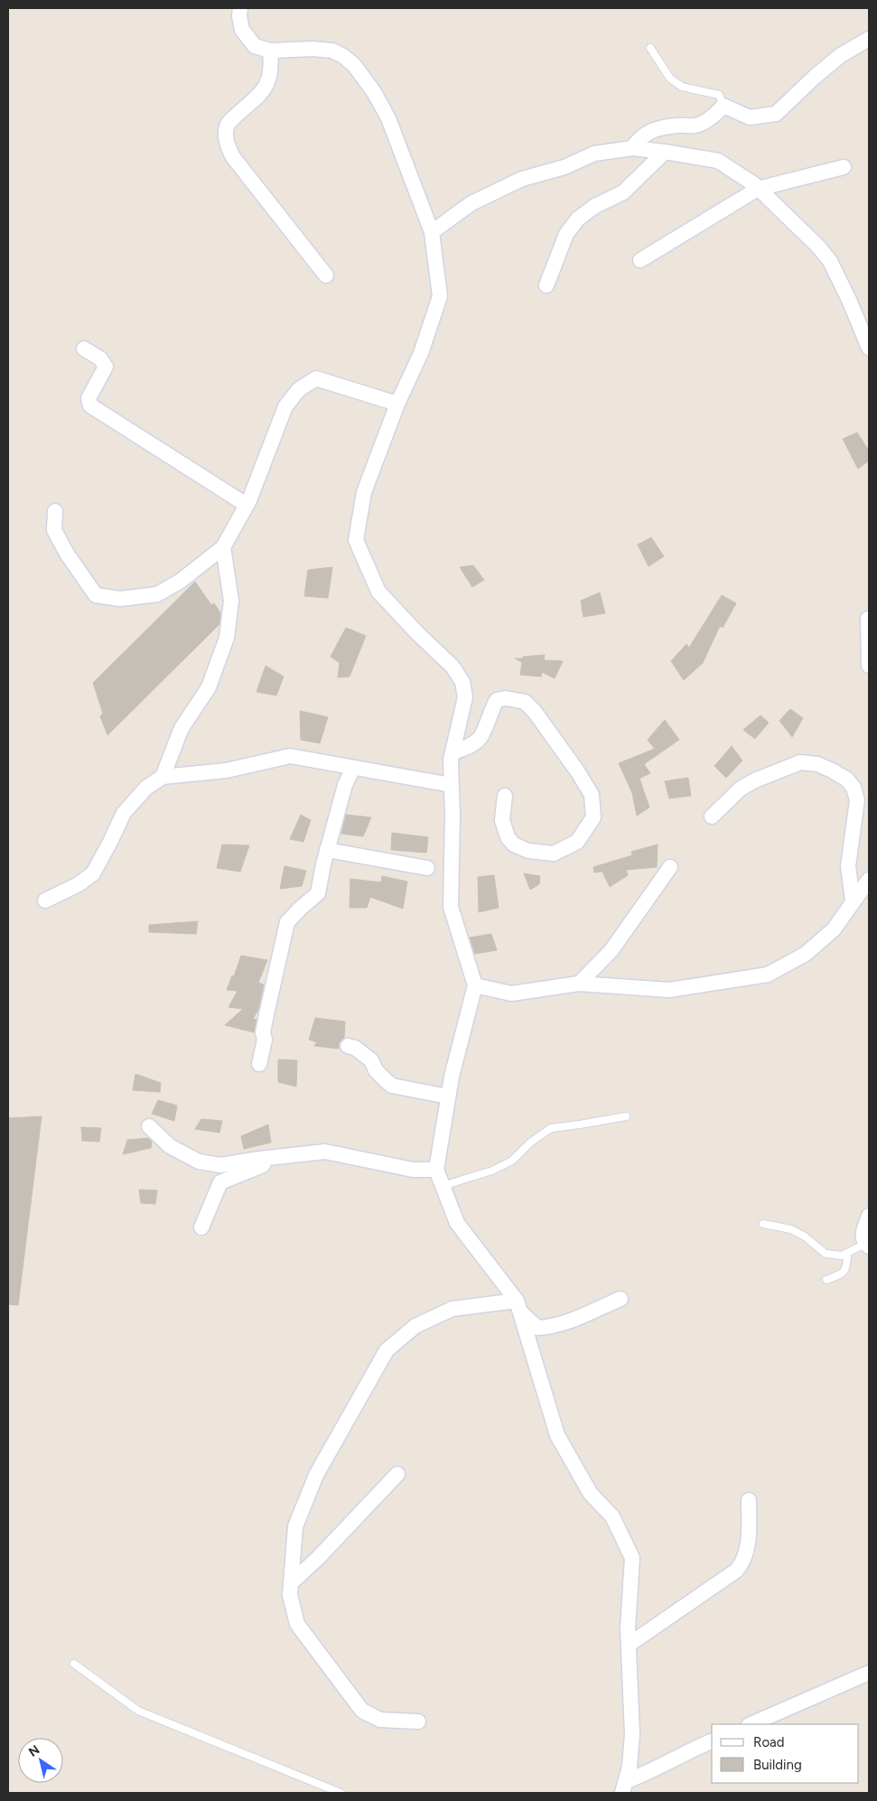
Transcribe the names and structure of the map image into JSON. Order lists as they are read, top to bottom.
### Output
{
  "legend": ["Road", "Building"],
  "north": "top left"
}
